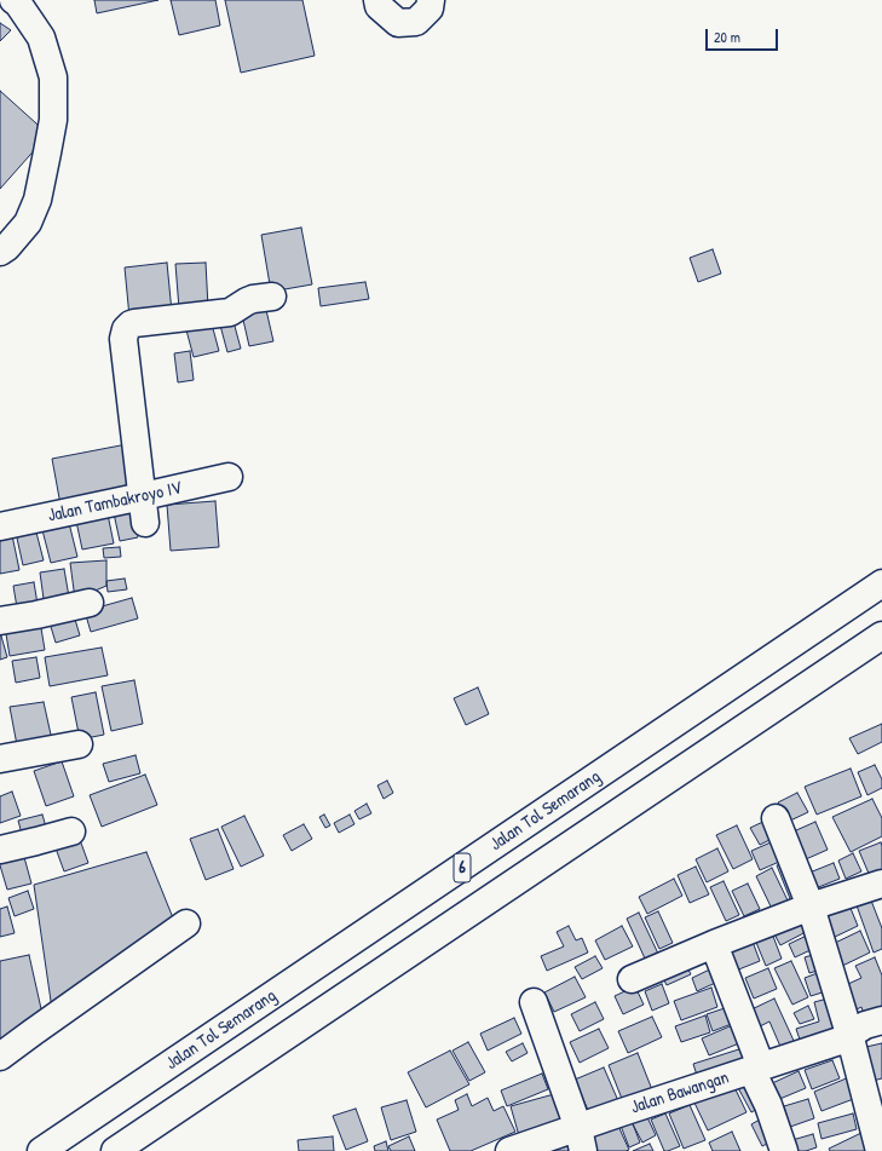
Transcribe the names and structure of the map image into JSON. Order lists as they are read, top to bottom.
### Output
{
  "streets": {
    "main road": [
      "Jalan Tambakroyo IV",
      "Jalan Tol Semarang",
      "6",
      "Jalan Bawangan"
    ]
  },
  "scale_bar": "20 m"
}
